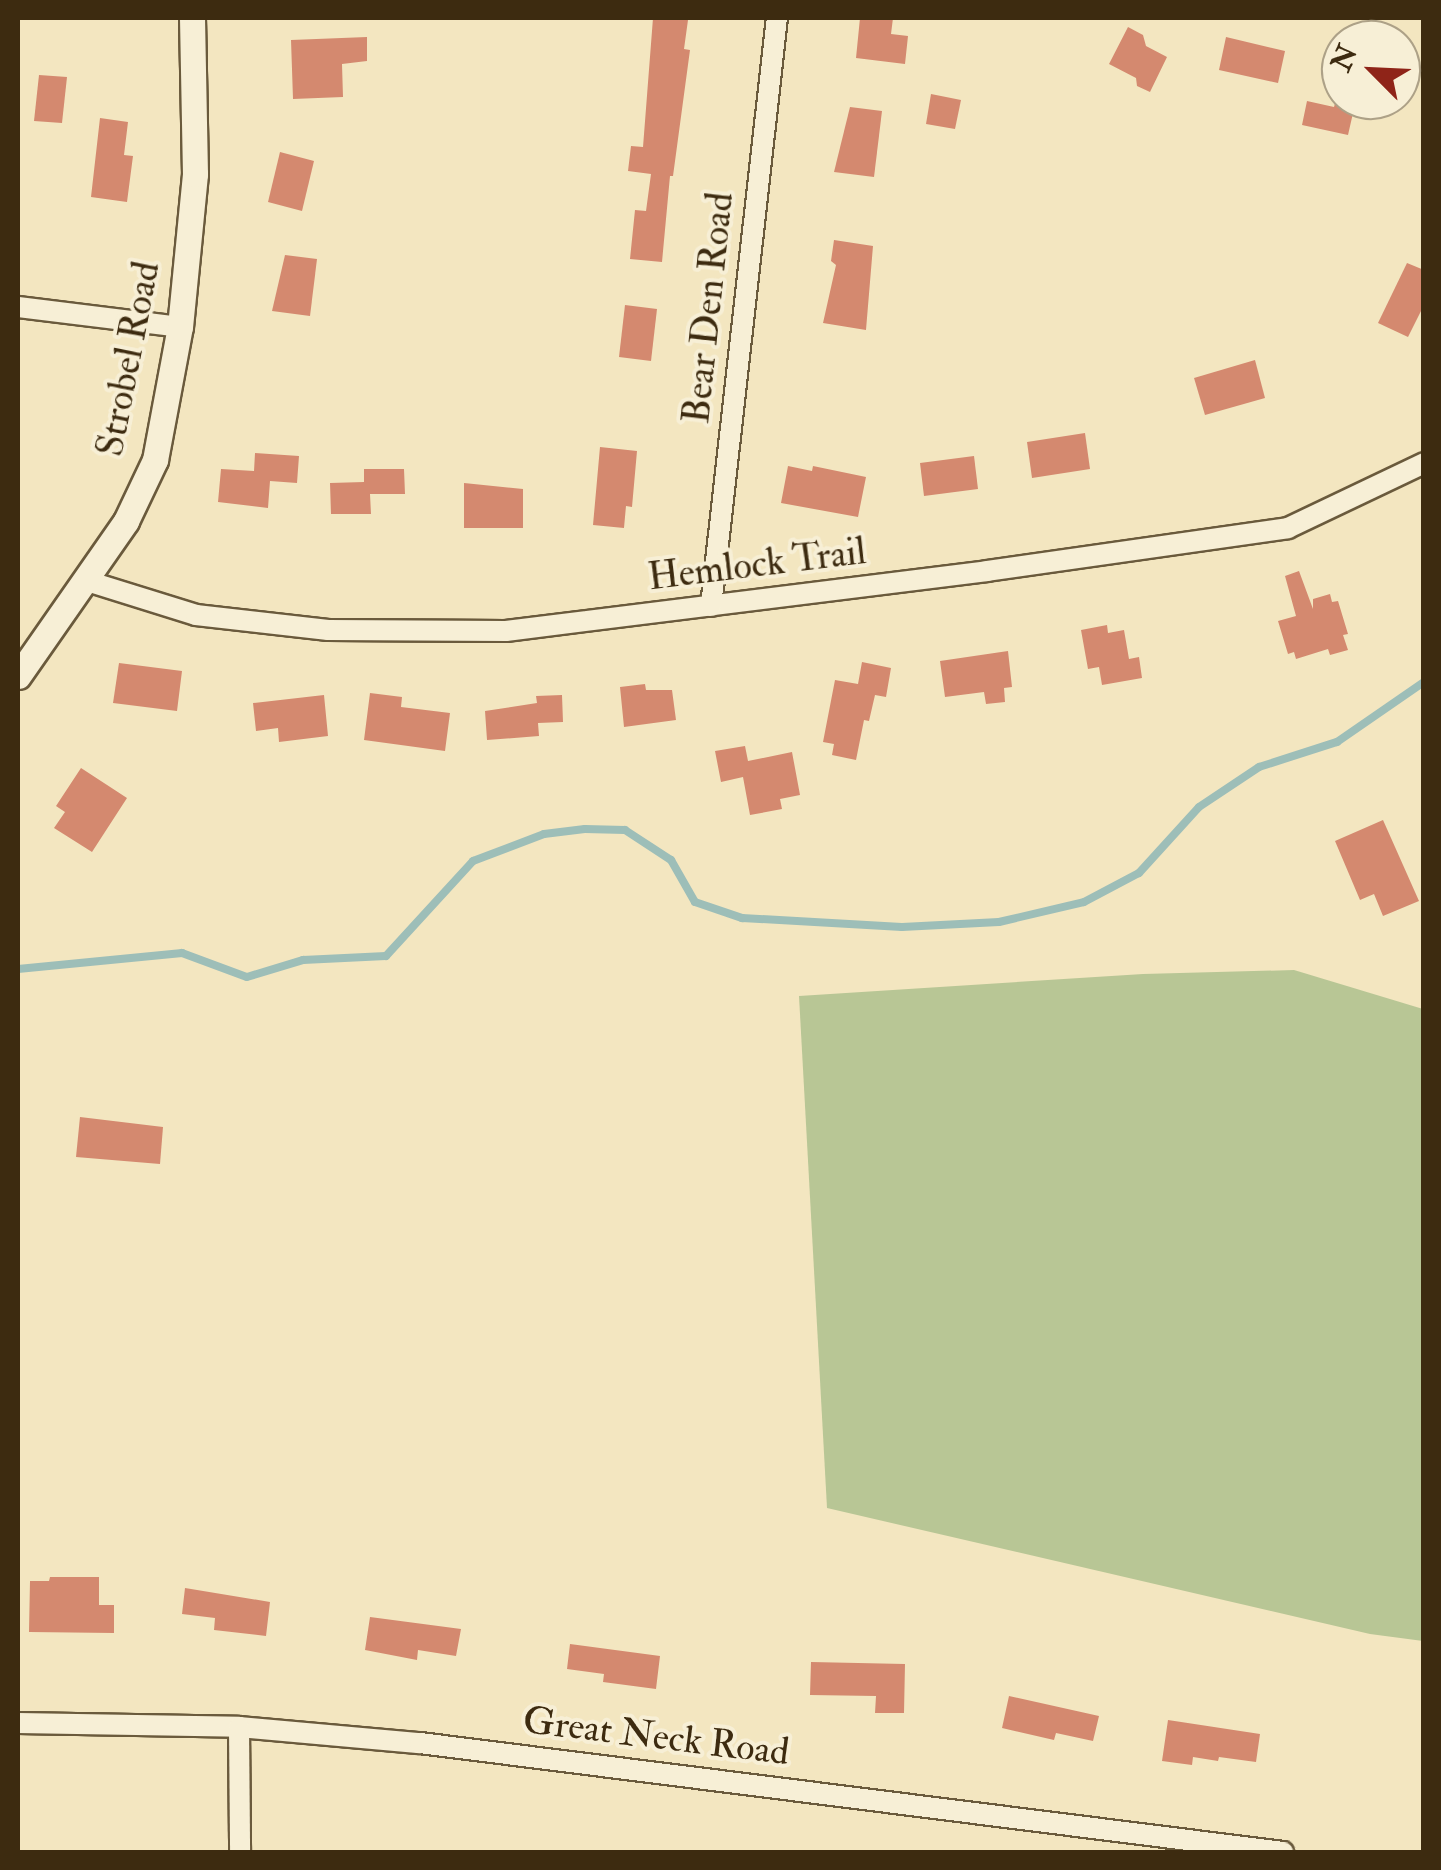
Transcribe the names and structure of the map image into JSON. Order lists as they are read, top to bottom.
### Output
{
  "streets": {
    "street": [
      "Bear Den Road",
      "Strobel Road",
      "Hemlock Trail",
      "Great Neck Road"
    ]
  },
  "crossings": [
    ["Bear Den Road", "Hemlock Trail"],
    ["Strobel Road", "Hemlock Trail"]
  ],
  "north": "top left"
}
